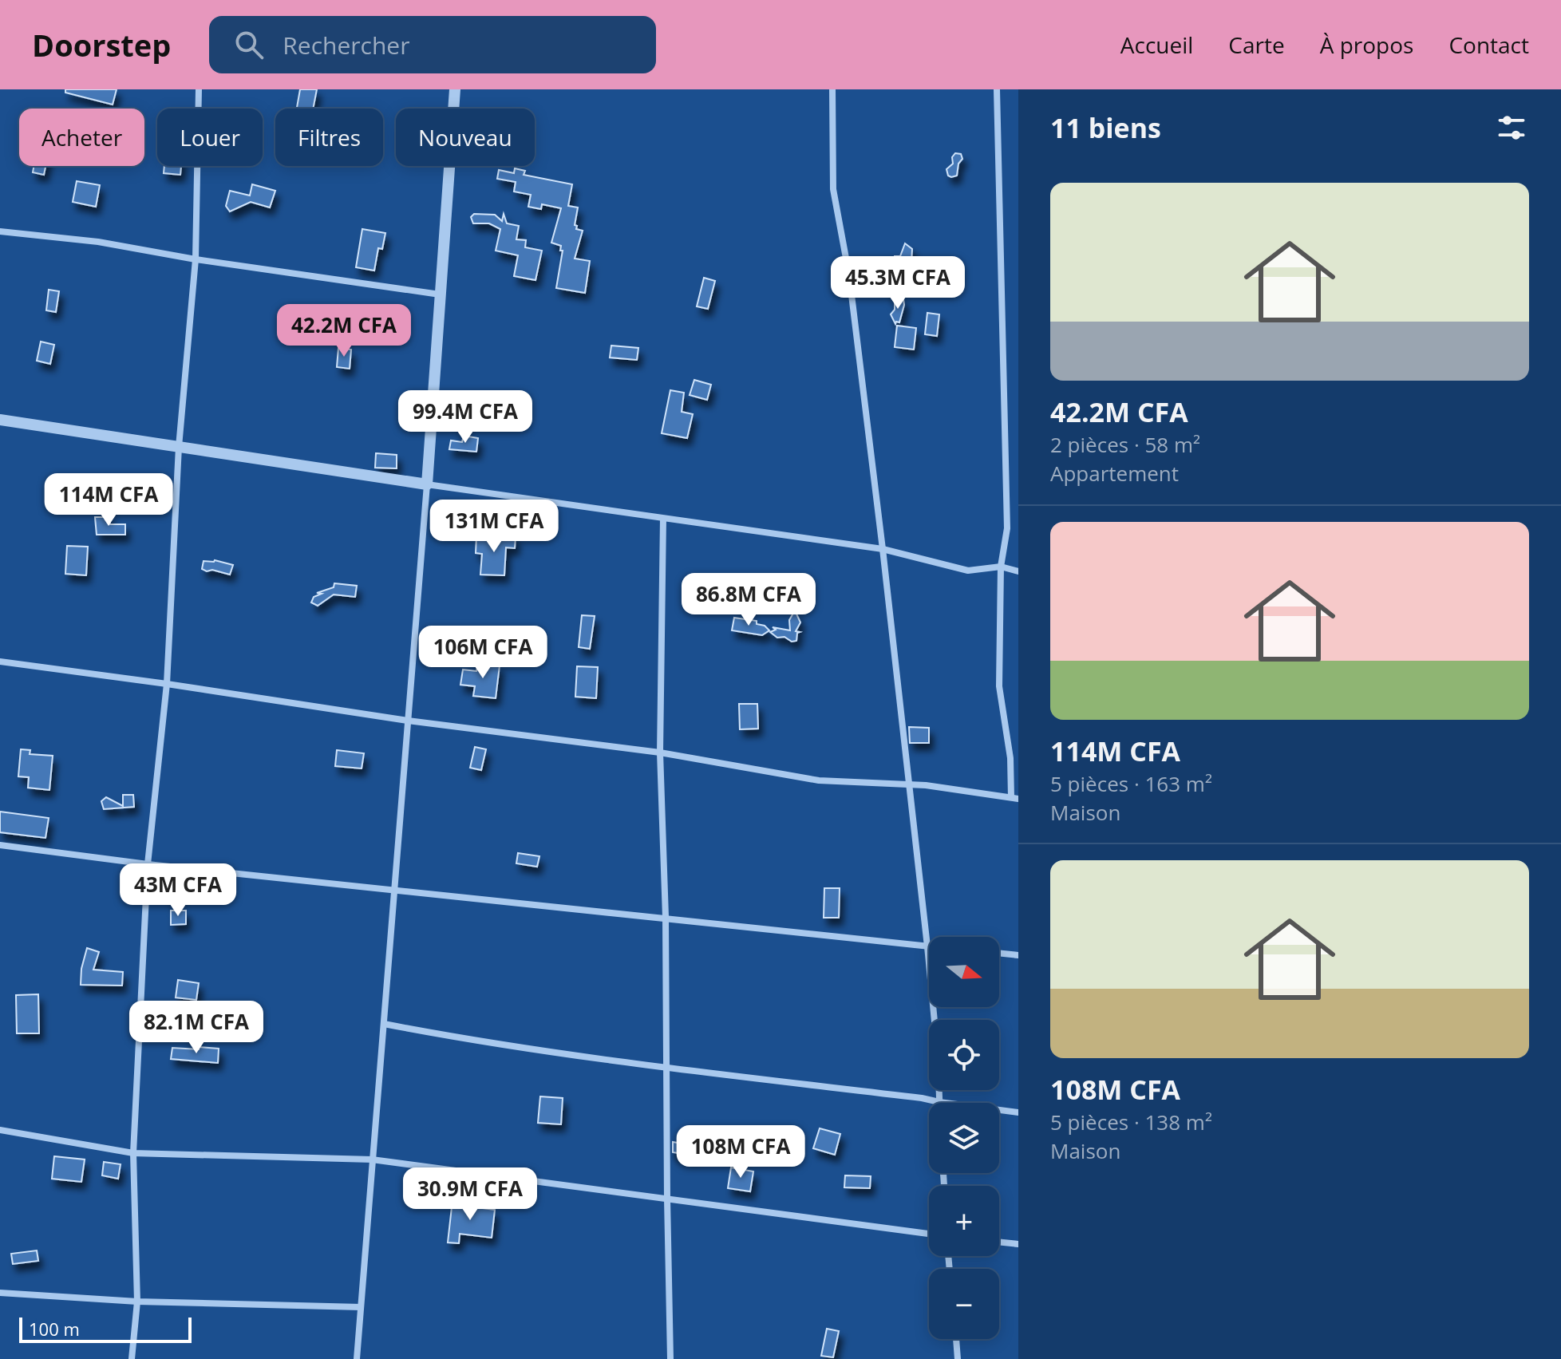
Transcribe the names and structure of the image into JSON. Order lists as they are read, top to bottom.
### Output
{
  "scale_bar": "100 m",
  "north": "right",
  "page": {
    "header": "Doorstep",
    "search": "Rechercher",
    "nav": [
      "Accueil",
      "Carte",
      "À propos",
      "Contact"
    ],
    "heading": "11 biens",
    "chip": [
      "Acheter",
      "Louer",
      "Filtres",
      "Nouveau"
    ],
    "list": [
      {
        "name": "42.2M CFA",
        "note": "2 pièces · 58 m² · Appartement"
      },
      {
        "name": "114M CFA",
        "note": "5 pièces · 163 m² · Maison"
      },
      {
        "name": "108M CFA",
        "note": "5 pièces · 138 m² · Maison"
      }
    ],
    "price": [
      "45.3M CFA",
      "42.2M CFA",
      "99.4M CFA",
      "114M CFA",
      "131M CFA",
      "86.8M CFA",
      "106M CFA",
      "43M CFA",
      "82.1M CFA",
      "108M CFA",
      "30.9M CFA"
    ],
    "map_buttons": ["+", "−"],
    "scale": "100 m"
  }
}
